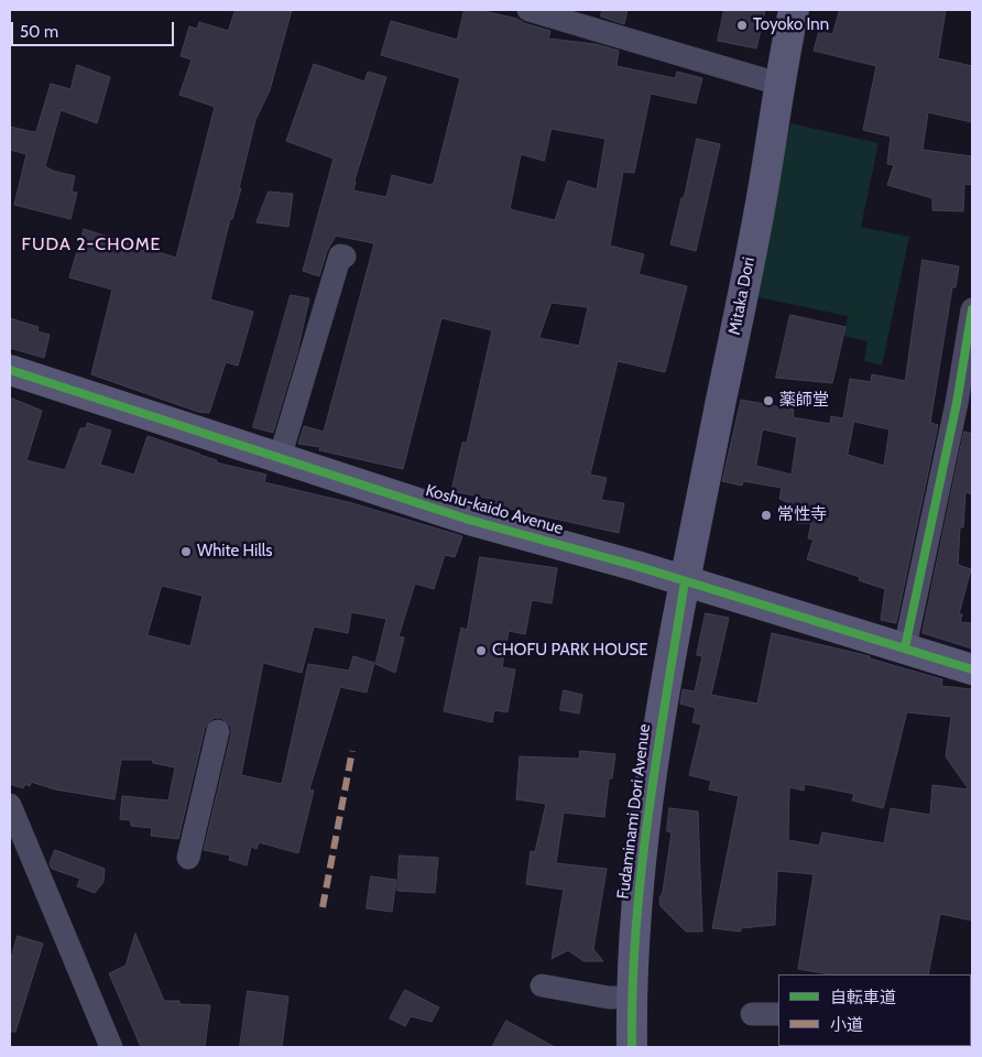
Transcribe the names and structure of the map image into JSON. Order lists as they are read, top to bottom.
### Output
{
  "streets": {
    "main road": ["Mitaka Dori", "Koshu-kaido Avenue", "Fudaminami Dori Avenue"]
  },
  "crossings": [
    ["Mitaka Dori", "Koshu-kaido Avenue"],
    ["Mitaka Dori", "Fudaminami Dori Avenue"],
    ["Koshu-kaido Avenue", "Fudaminami Dori Avenue"]
  ],
  "districts": ["FUDA 2-CHOME"],
  "places": [
    "Toyoko Inn",
    "薬師堂",
    "常性寺",
    "White Hills",
    "CHOFU PARK HOUSE"
  ],
  "legend": ["自転車道", "小道"],
  "scale_bar": "50 m"
}
